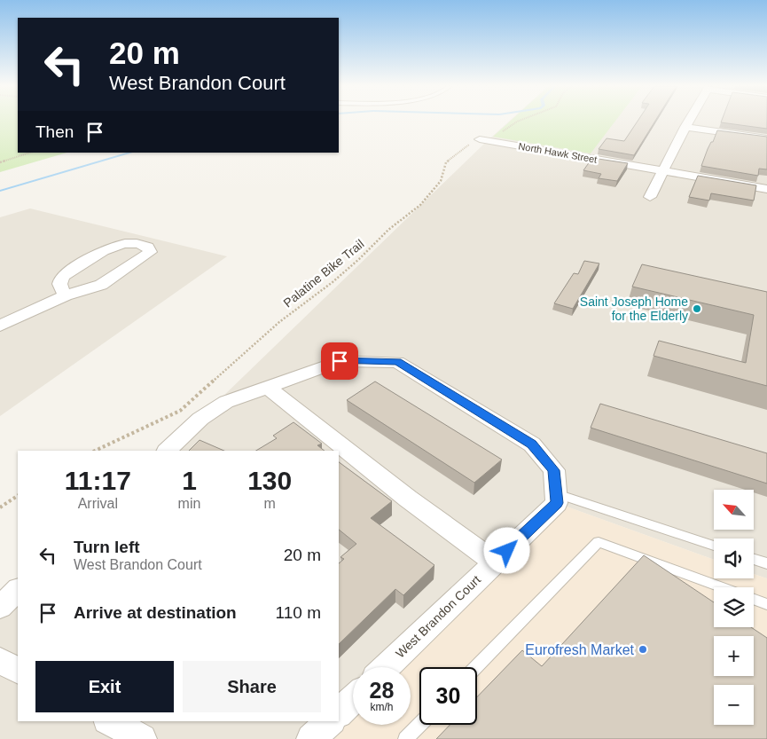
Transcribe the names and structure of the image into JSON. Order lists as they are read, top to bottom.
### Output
{
  "streets": {
    "street": ["North Hawk Street", "West Brandon Court"],
    "path": ["Palatine Bike Trail"]
  },
  "crossings": [
    ["North Hawk Street", "Palatine Bike Trail"]
  ],
  "places": ["Saint Joseph Home for the Elderly", "Eurofresh Market"],
  "north": "top left",
  "page": {
    "turn": ["20 m", "West Brandon Court"],
    "then": "Then",
    "eta": [
      "11:17",
      "Arrival",
      "1",
      "min",
      "130",
      "m"
    ],
    "map_buttons": ["+", "−"],
    "list": [
      {
        "name": "Turn left",
        "note": "West Brandon Court",
        "value": "20 m"
      },
      {
        "name": "Arrive at destination",
        "value": "110 m"
      }
    ],
    "buttons": ["Exit", "Share"],
    "speed": "28 km/h",
    "limit": "30"
  }
}
